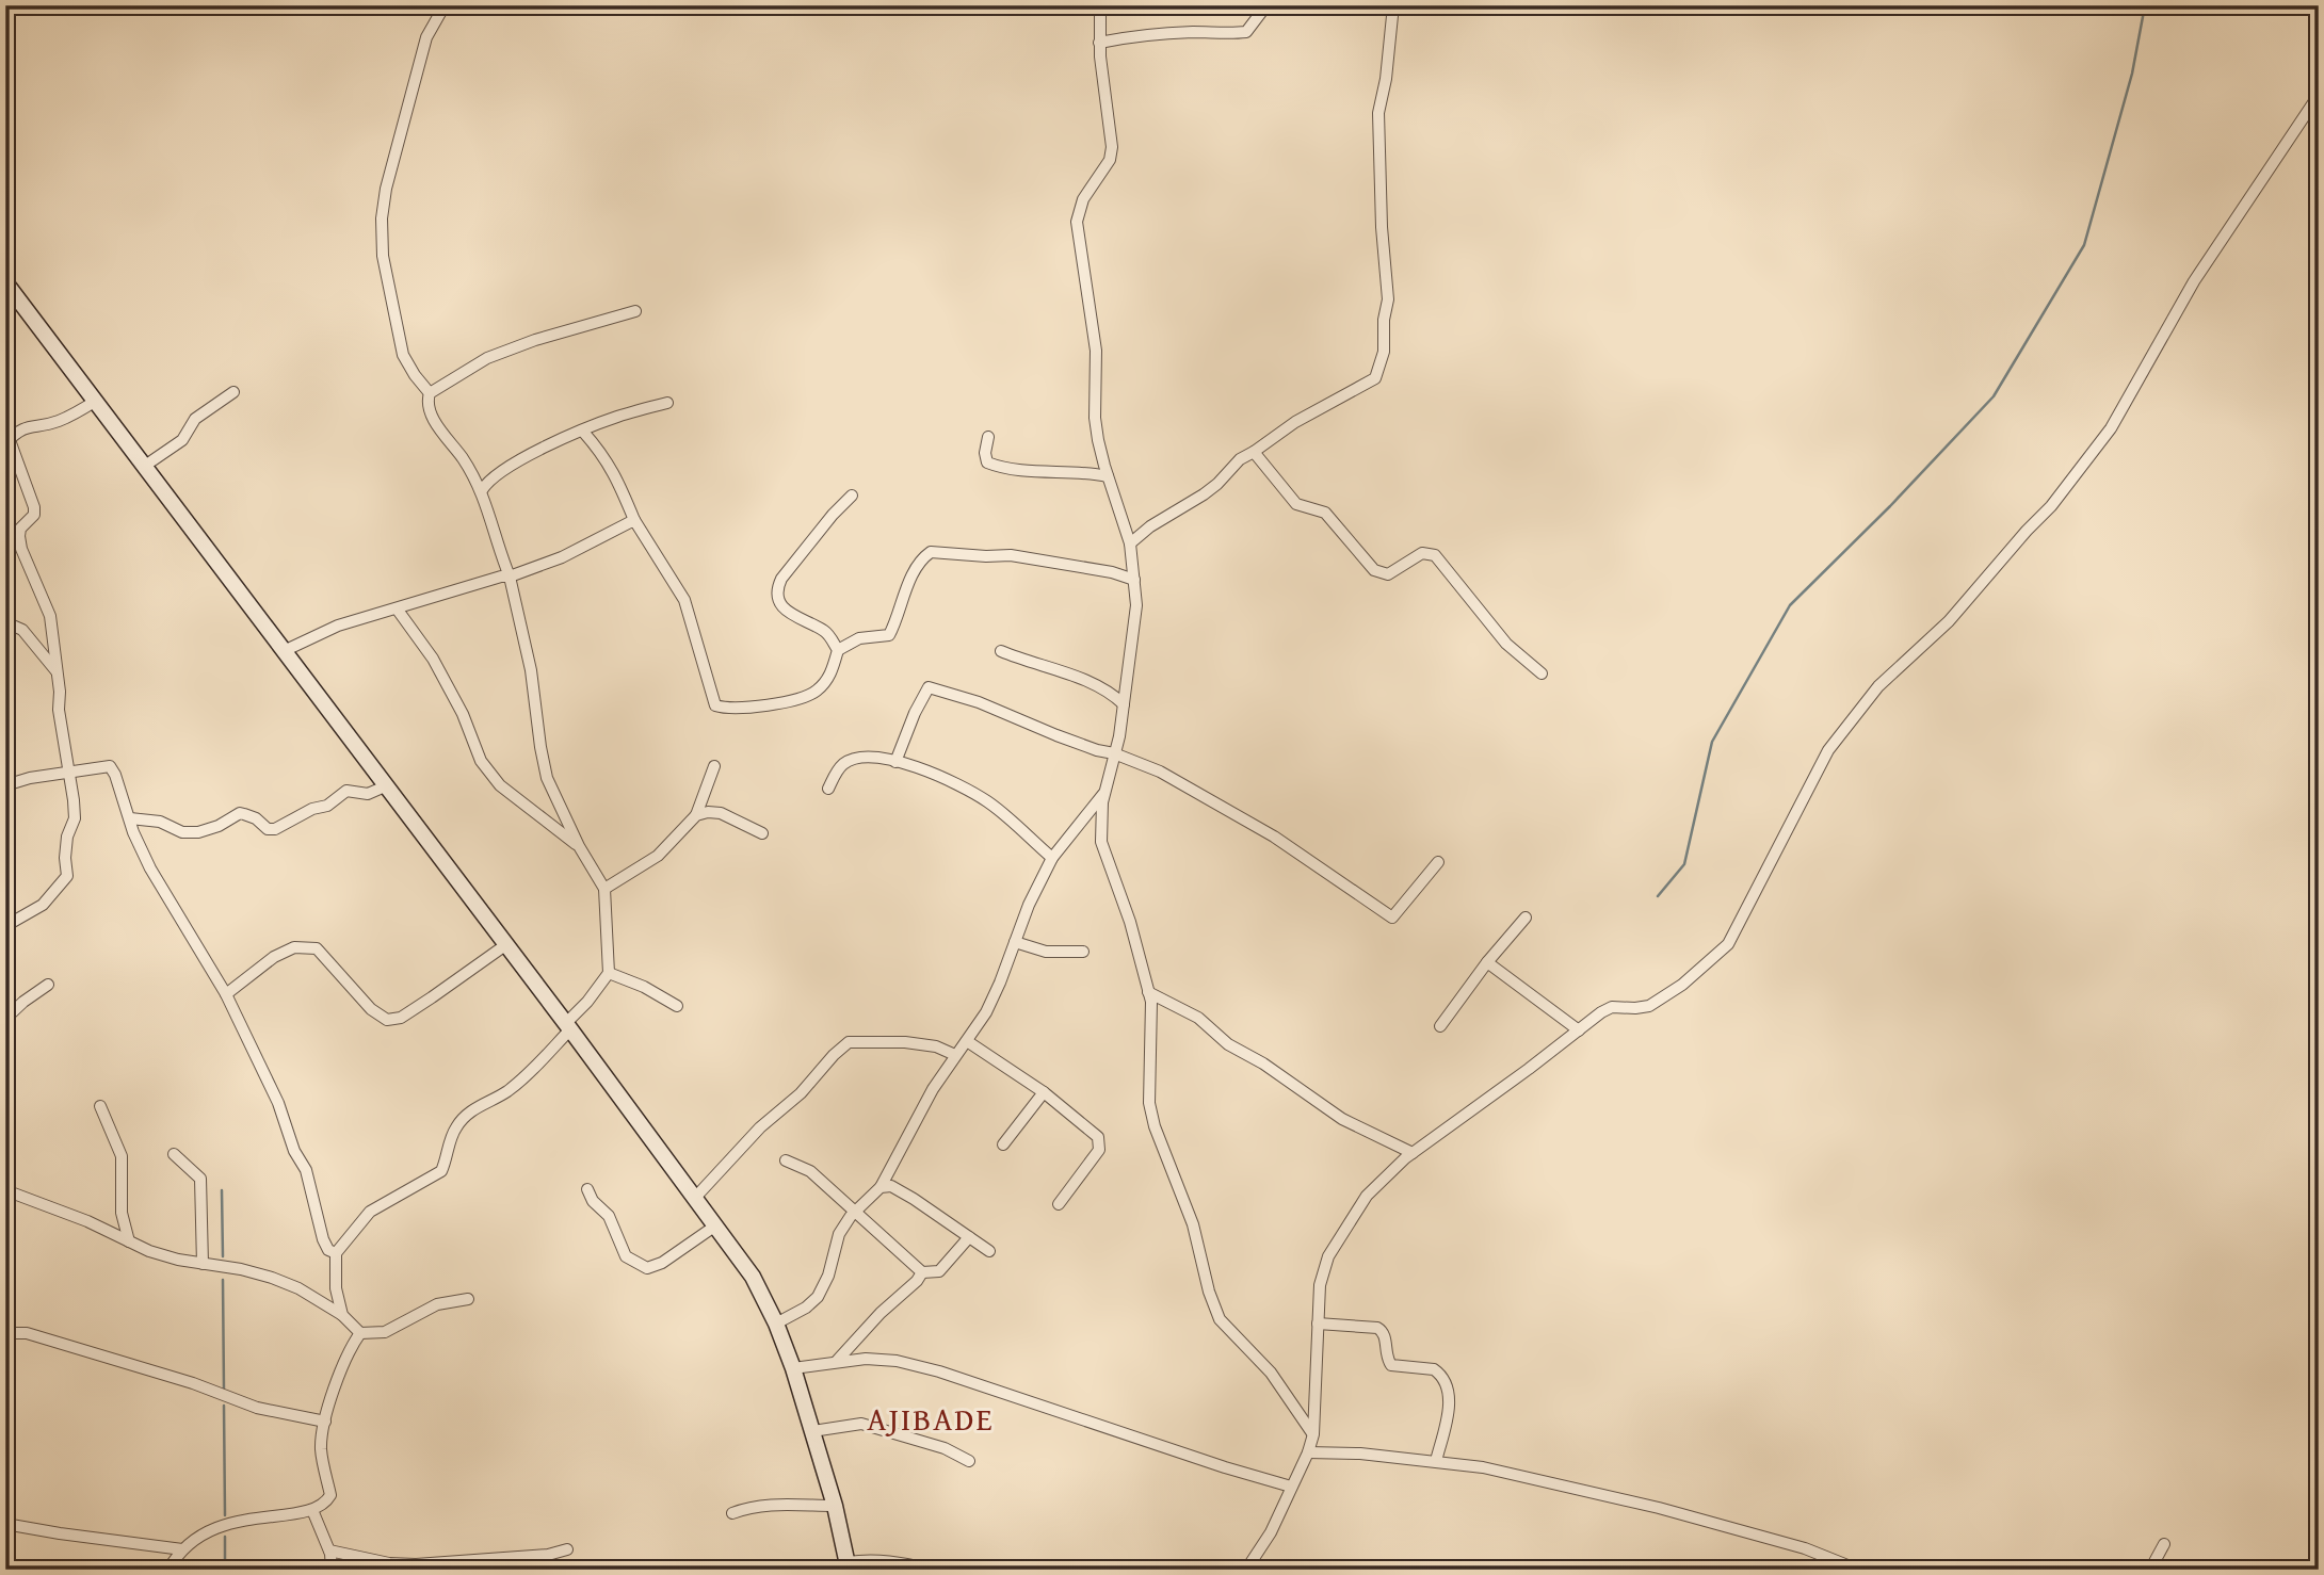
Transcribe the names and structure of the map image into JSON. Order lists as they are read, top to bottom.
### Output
{
  "districts": ["AJIBADE"]
}
